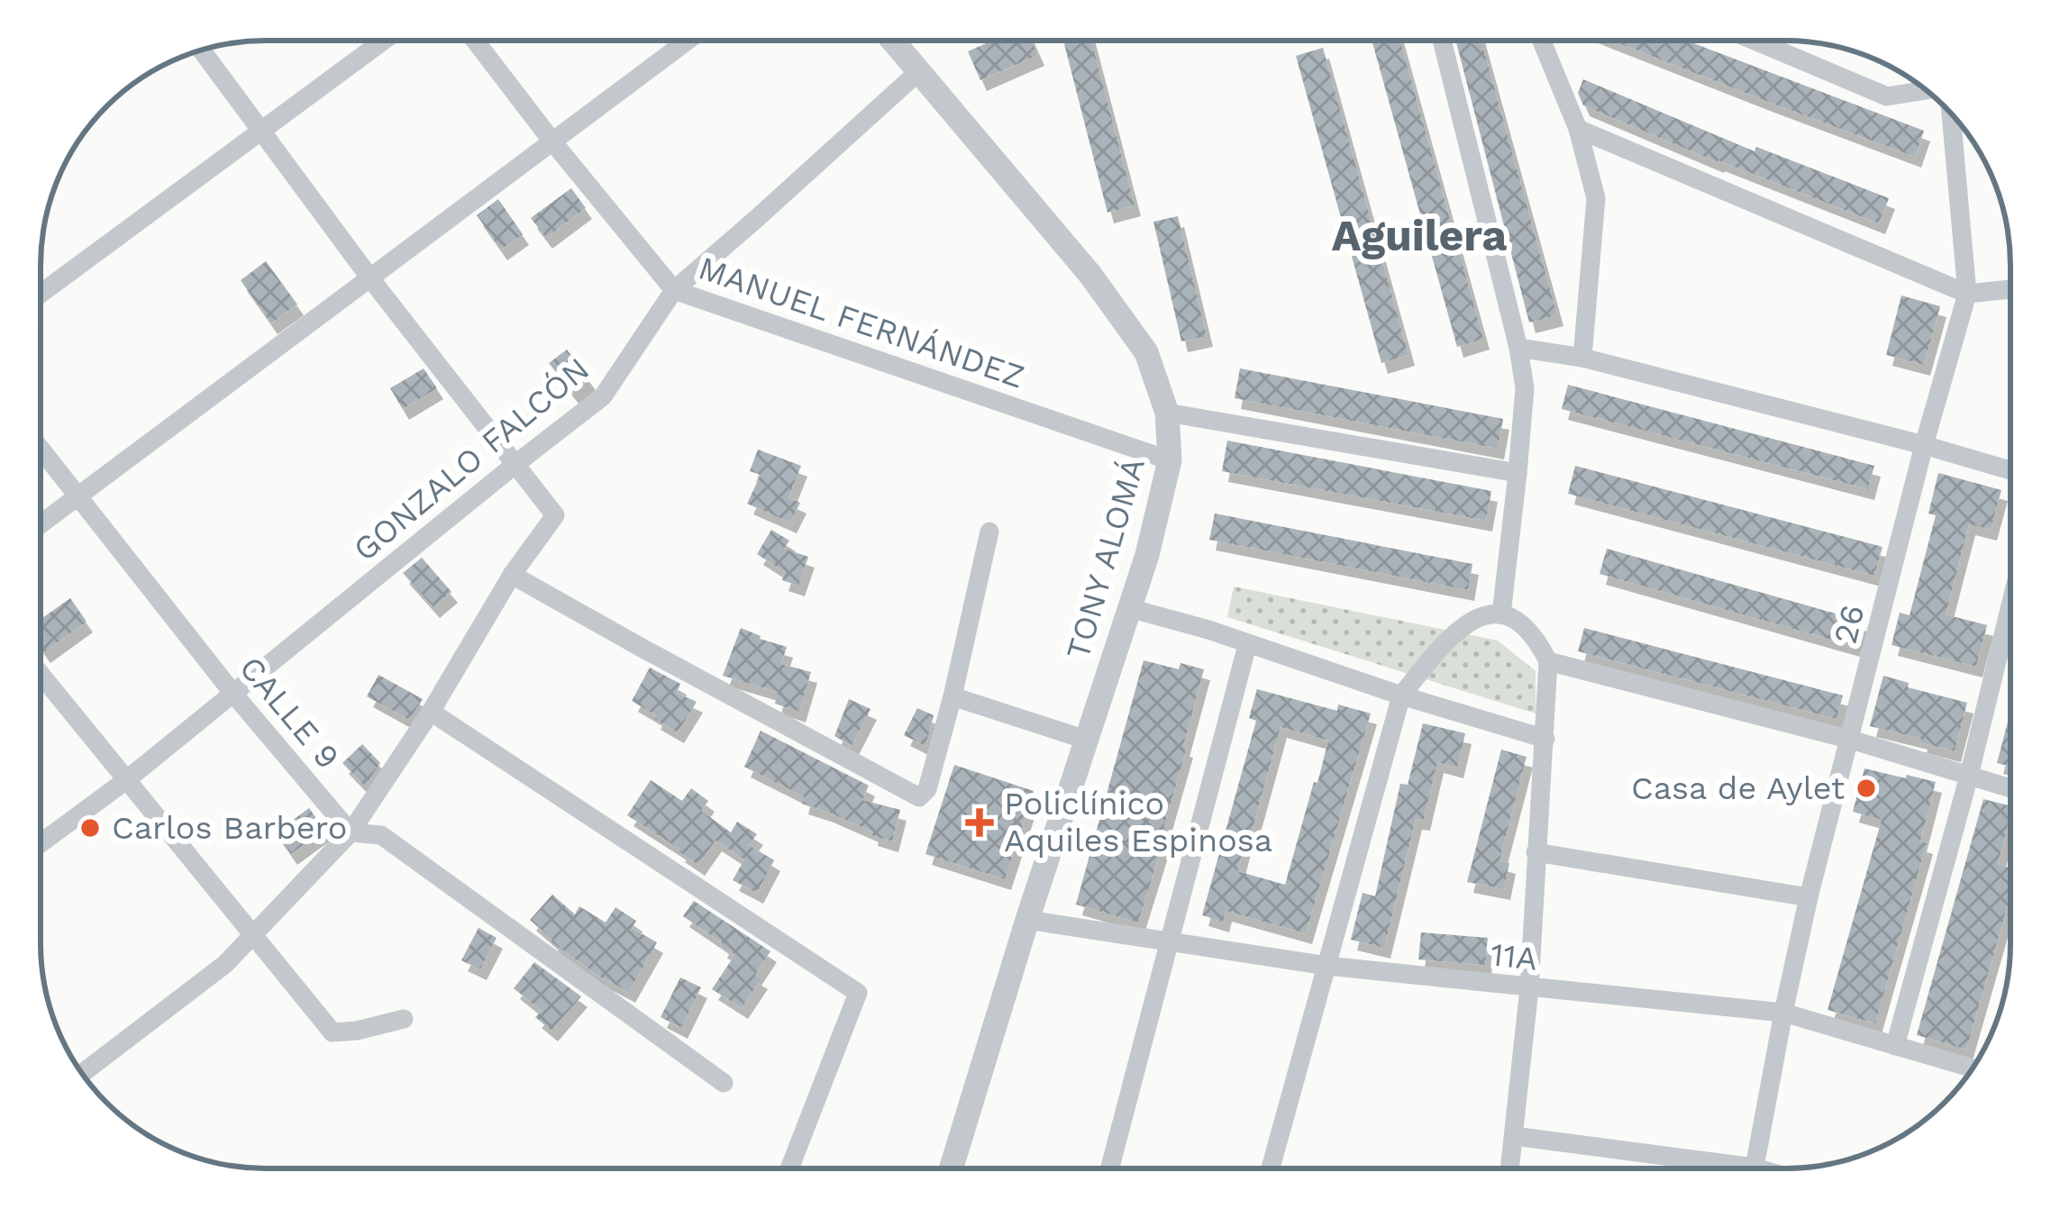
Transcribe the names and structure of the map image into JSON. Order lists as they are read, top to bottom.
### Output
{
  "streets": {
    "street": [
      "MANUEL FERNÁNDEZ",
      "GONZALO FALCÓN",
      "TONY ALOMÁ",
      "26",
      "CALLE 9",
      "11A"
    ]
  },
  "crossings": [
    ["MANUEL FERNÁNDEZ", "GONZALO FALCÓN"],
    ["MANUEL FERNÁNDEZ", "TONY ALOMÁ"],
    ["GONZALO FALCÓN", "TONY ALOMÁ"],
    ["GONZALO FALCÓN", "CALLE 9"],
    ["TONY ALOMÁ", "11A"],
    ["26", "11A"]
  ],
  "districts": ["Aguilera"],
  "places": {
    "other": ["Casa de Aylet", "Carlos Barbero"],
    "health": ["Policlínico Aquiles Espinosa"]
  }
}
